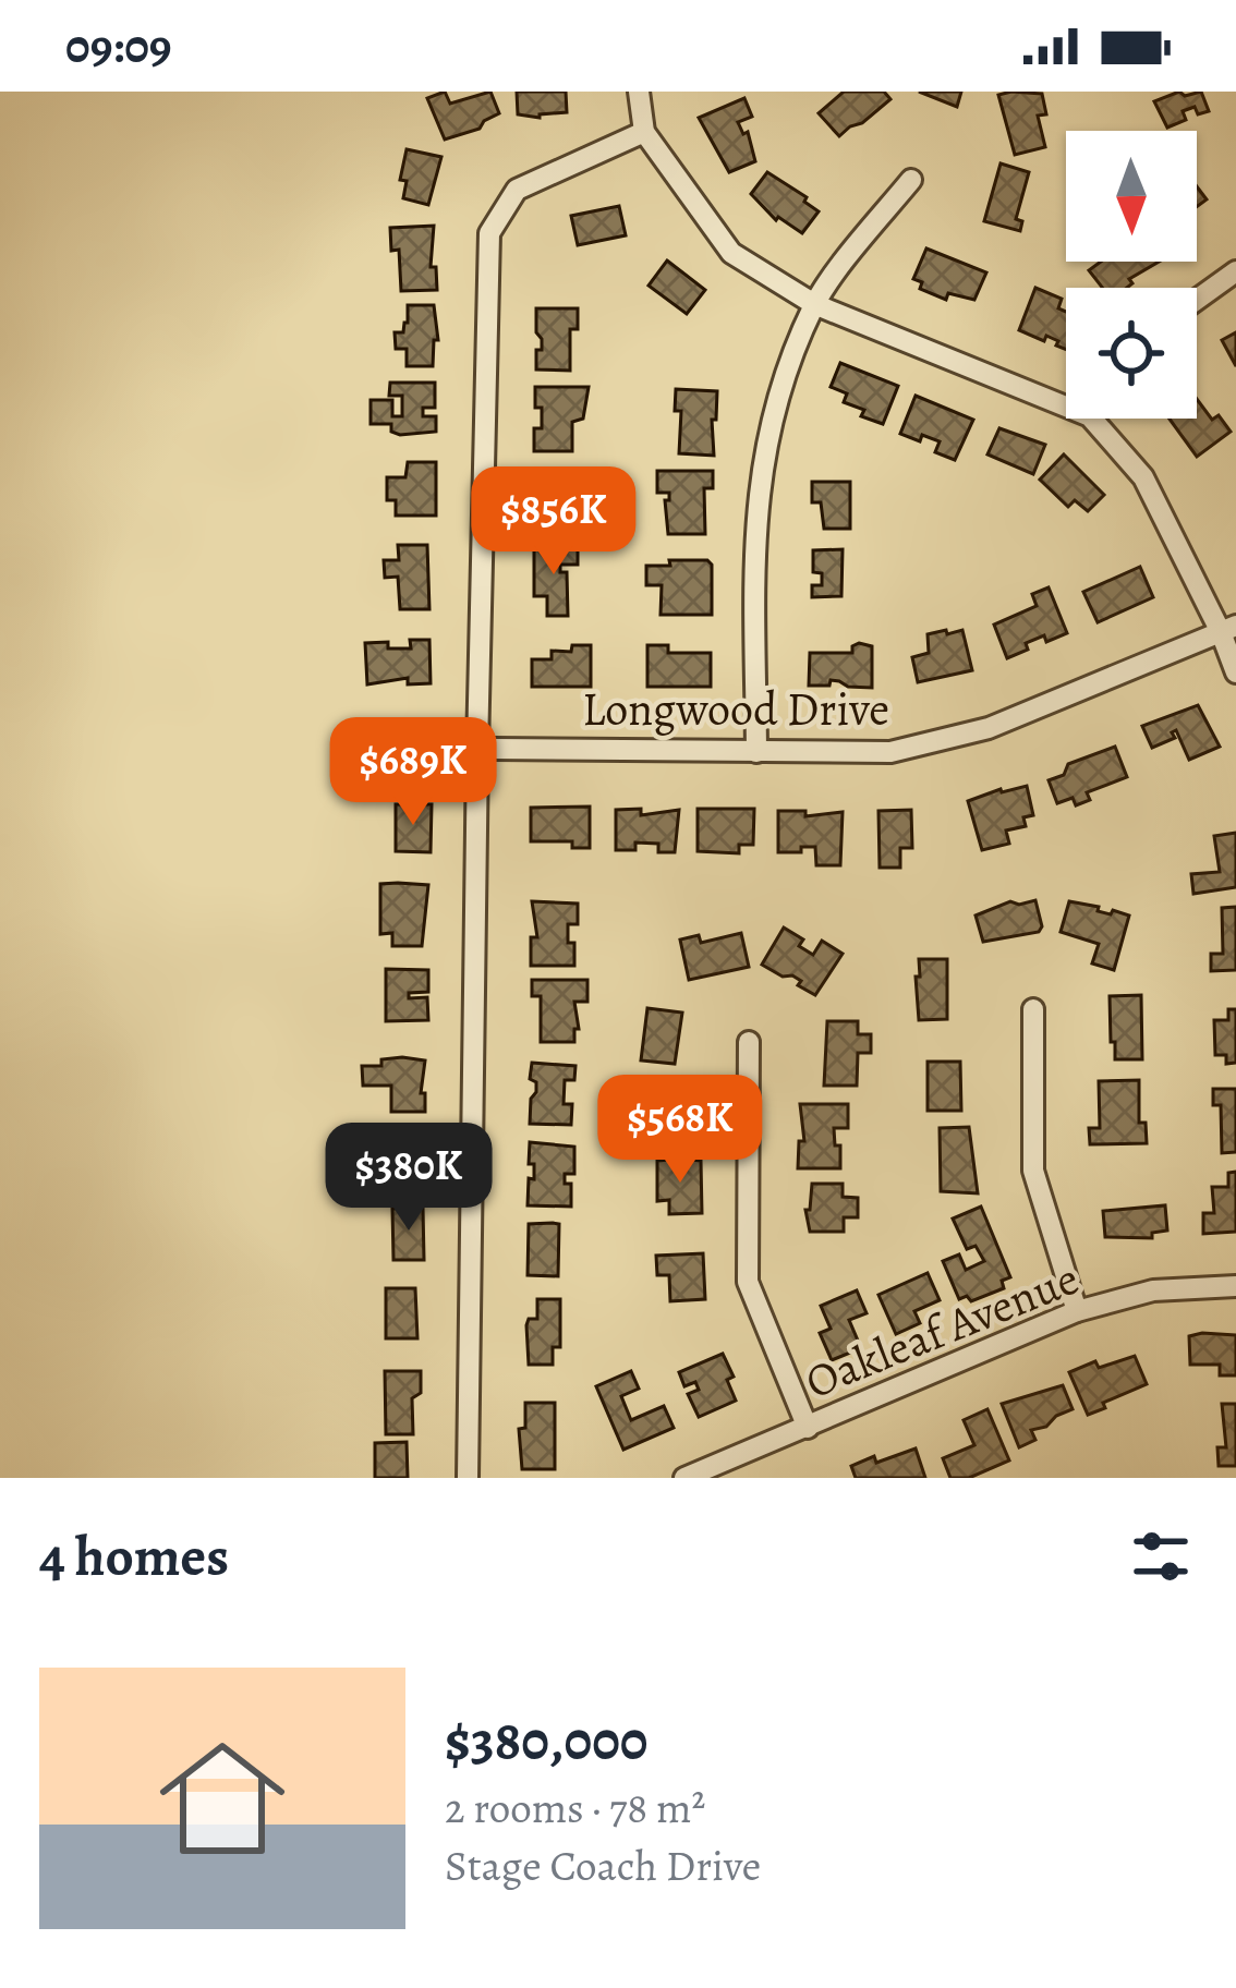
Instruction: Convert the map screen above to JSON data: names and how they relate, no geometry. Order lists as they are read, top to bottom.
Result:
{
  "streets": {
    "street": ["Longwood Drive", "Oakleaf Avenue"]
  },
  "north": "bottom",
  "page": {
    "status": "09:09",
    "price": [
      "$856K",
      "$689K",
      "$568K",
      "$380K"
    ],
    "heading": "4 homes",
    "list": [
      {
        "name": "$380,000",
        "note": "2 rooms · 78 m² · Stage Coach Drive"
      }
    ]
  }
}
